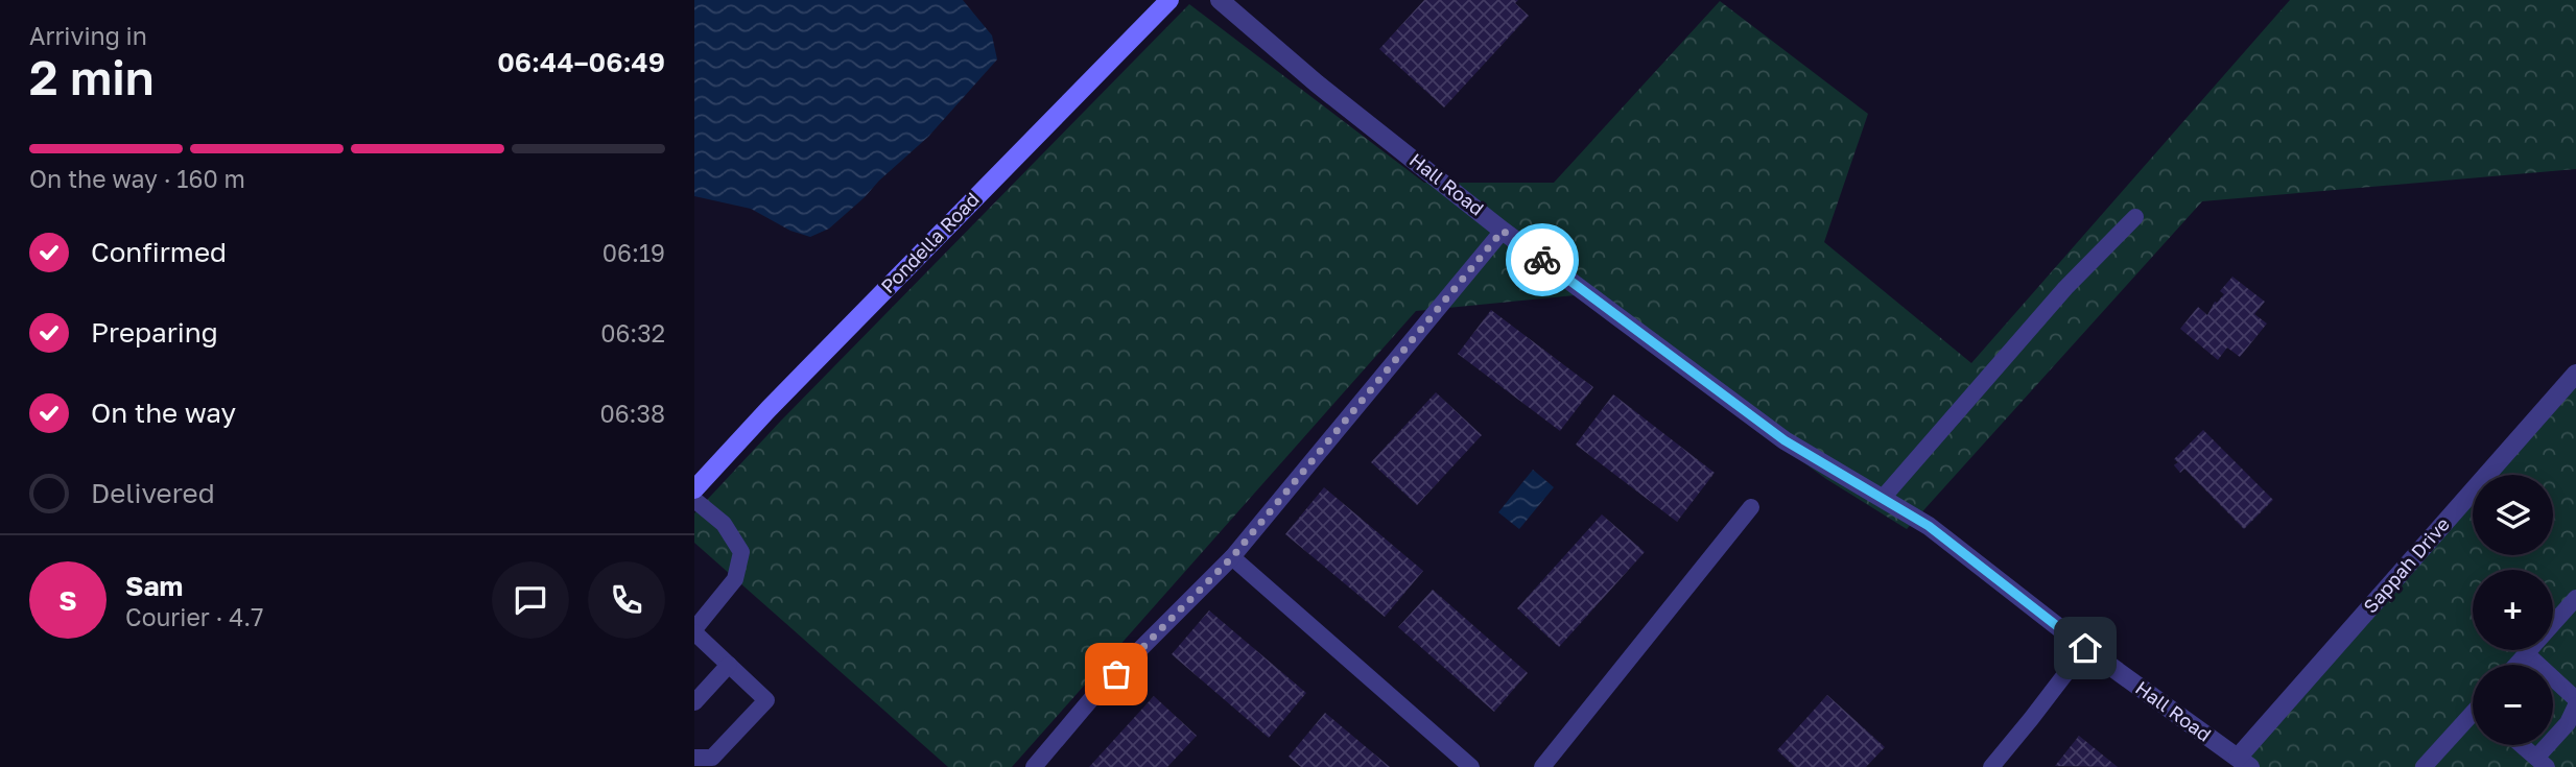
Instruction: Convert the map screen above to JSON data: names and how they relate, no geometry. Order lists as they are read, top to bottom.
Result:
{
  "streets": {
    "main road": ["Pondella Road"],
    "street": ["Hall Road", "Sappah Drive"]
  },
  "crossings": [
    ["Hall Road", "Sappah Drive"]
  ],
  "page": {
    "heading": ["2 min", "Arriving in", "06:44–06:49"],
    "panel": ["Sam", "Courier · 4.7"],
    "bar": "On the way · 160 m",
    "list": [
      ["Confirmed", "06:19"],
      ["Preparing", "06:32"],
      ["On the way", "06:38"],
      "Delivered"
    ],
    "map_buttons": ["+", "−"],
    "round": "S"
  }
}
